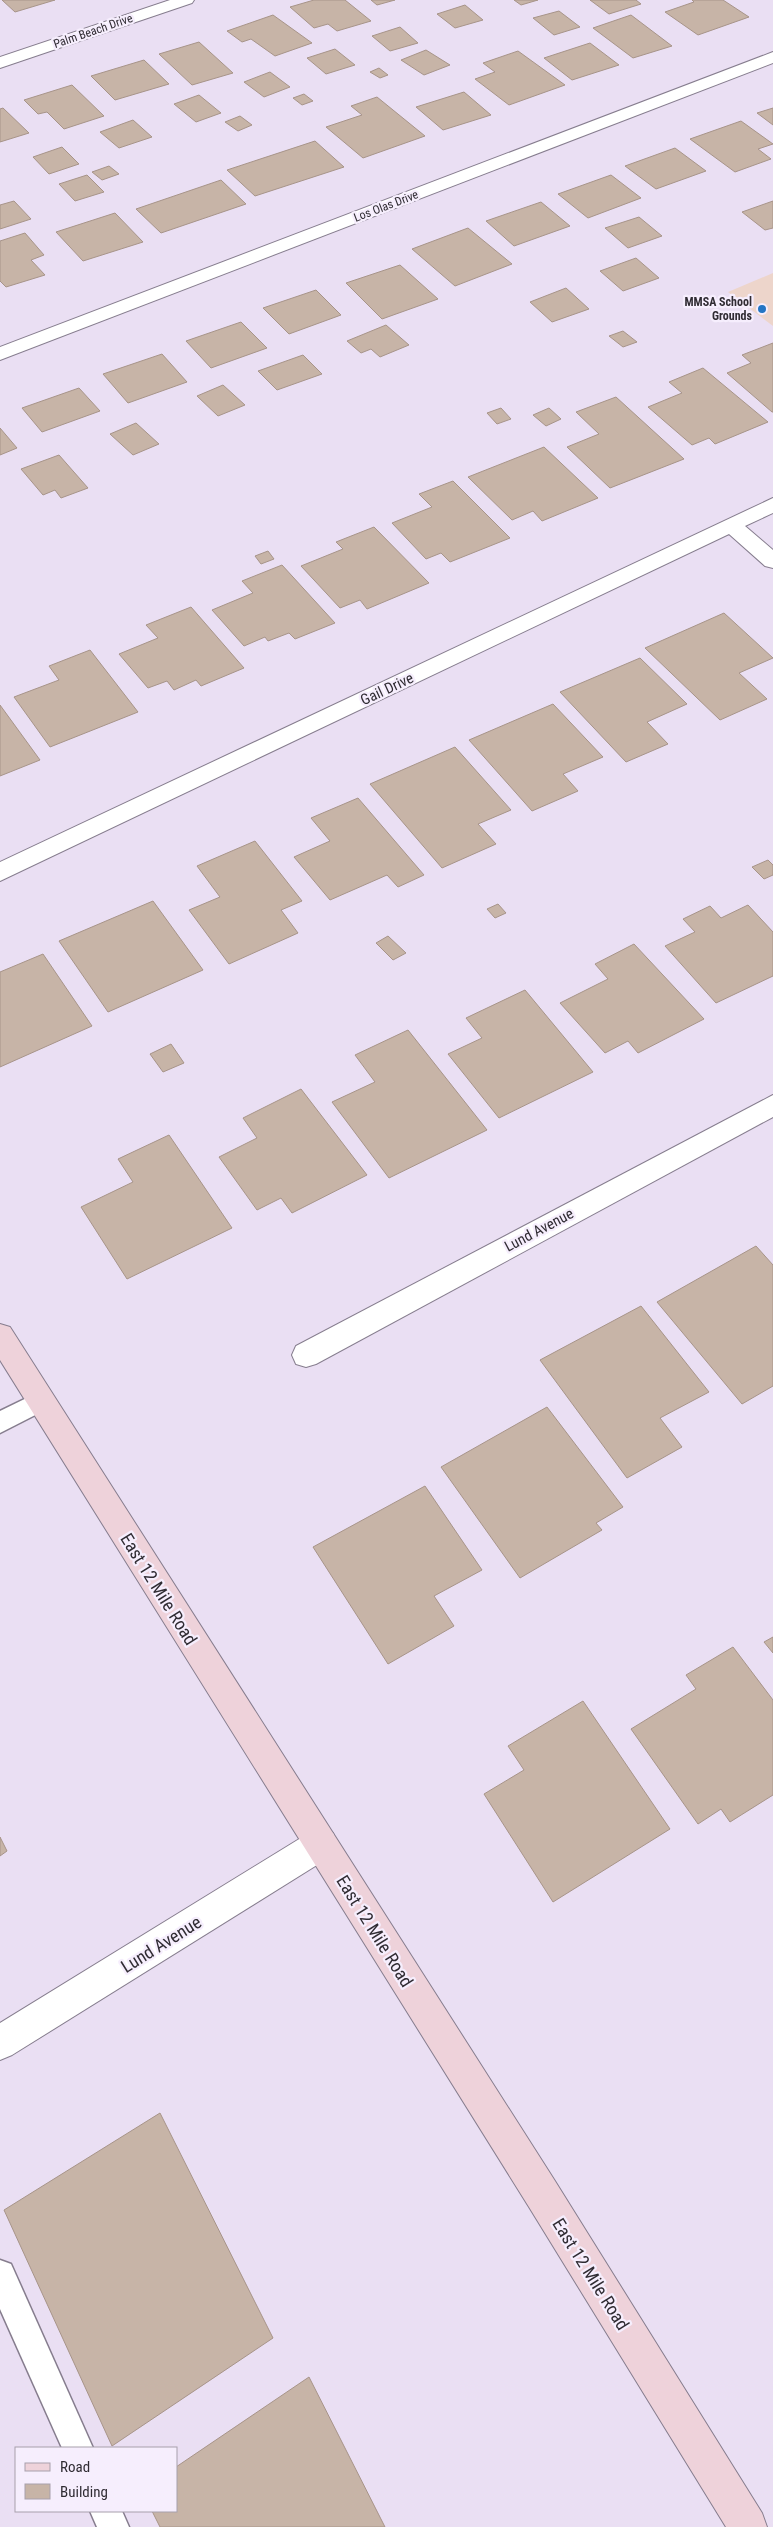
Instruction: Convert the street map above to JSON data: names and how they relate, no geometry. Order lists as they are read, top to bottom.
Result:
{
  "streets": {
    "main road": ["East 12 Mile Road"],
    "street": [
      "Palm Beach Drive",
      "Los Olas Drive",
      "Gail Drive",
      "Lund Avenue"
    ]
  },
  "crossings": [
    ["Lund Avenue", "East 12 Mile Road"]
  ],
  "places": ["MMSA School Grounds"],
  "legend": ["Road", "Building"]
}
